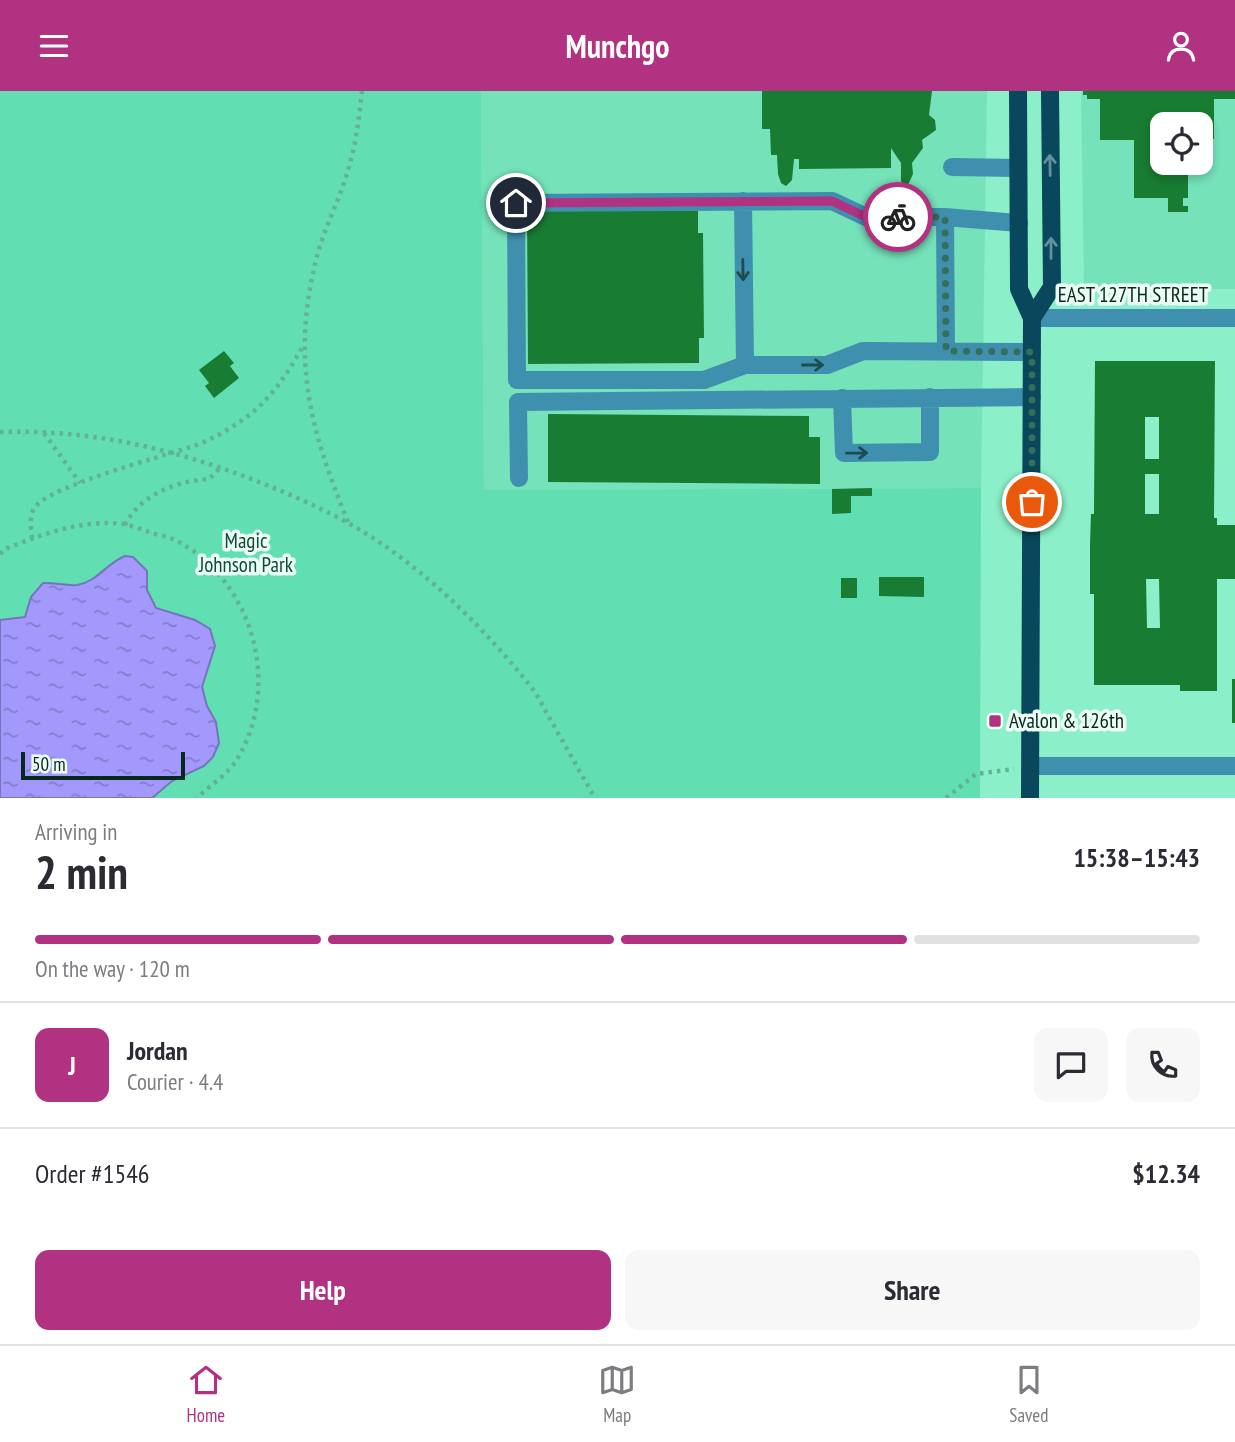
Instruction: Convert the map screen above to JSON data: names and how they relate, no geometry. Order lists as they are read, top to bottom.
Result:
{
  "streets": {
    "street": ["EAST 127TH STREET"]
  },
  "parks": ["Magic Johnson Park"],
  "places": {
    "transit": ["Avalon & 126th"]
  },
  "scale_bar": "50 m",
  "page": {
    "header": "Munchgo",
    "scale": "50 m",
    "heading": ["2 min", "Arriving in", "15:38–15:43"],
    "panel": [
      "Jordan",
      "Courier · 4.4",
      "Order #1546",
      "$12.34"
    ],
    "bar": "On the way · 120 m",
    "round": "J",
    "buttons": ["Help", "Share"],
    "tabs": ["Home", "Map", "Saved"]
  }
}
